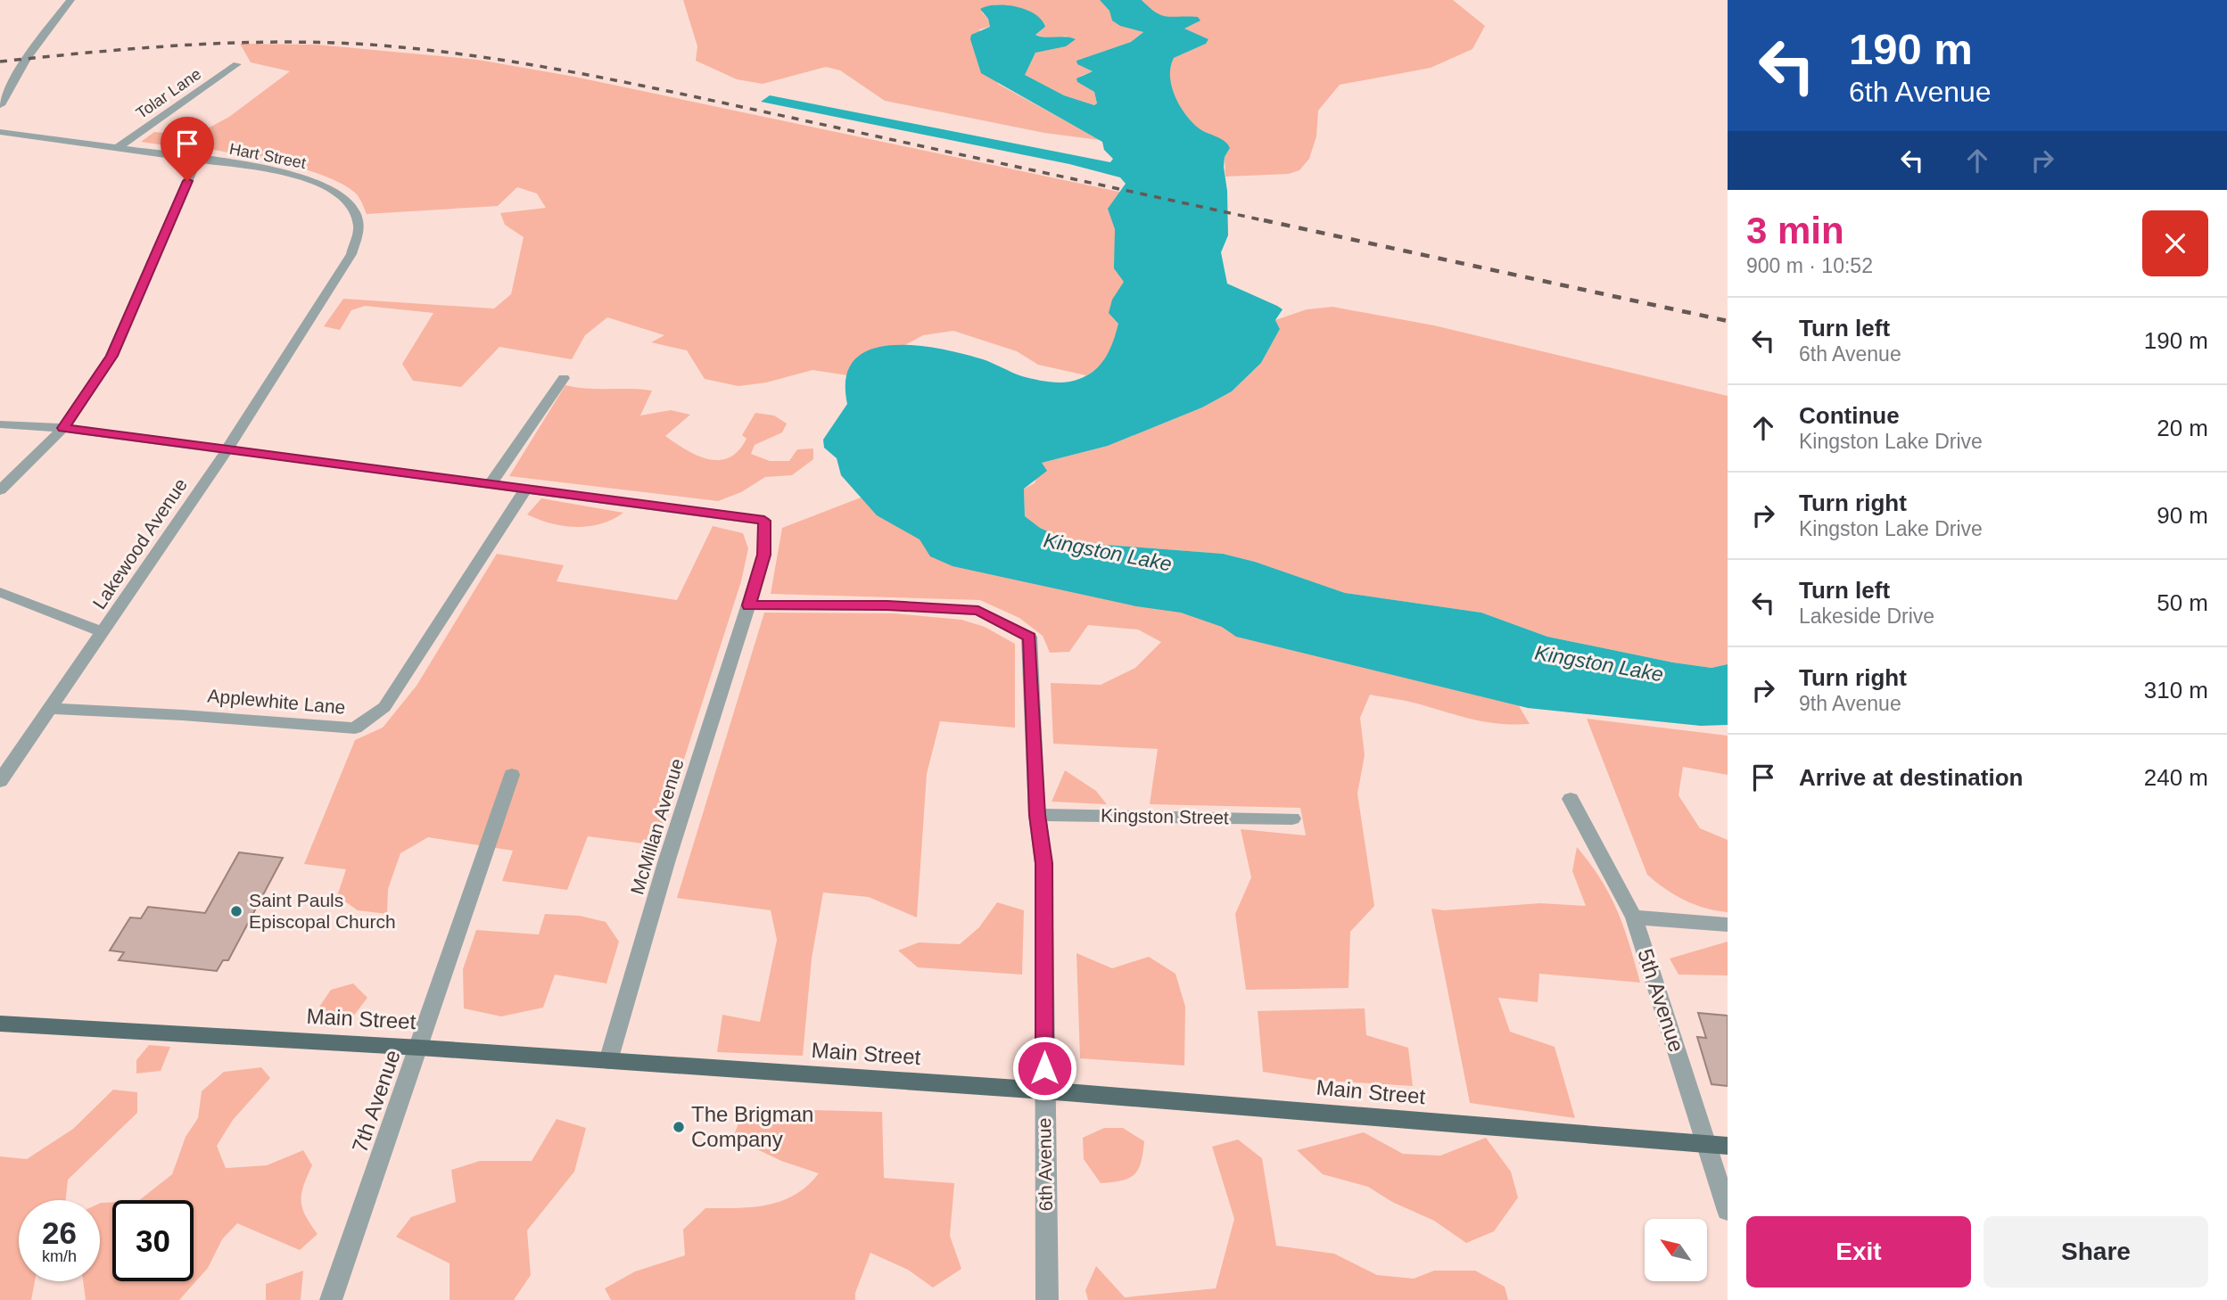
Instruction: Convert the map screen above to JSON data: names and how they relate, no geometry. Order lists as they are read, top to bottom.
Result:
{
  "streets": {
    "main road": ["Main Street"],
    "street": [
      "Tolar Lane",
      "Hart Street",
      "Lakewood Avenue",
      "Applewhite Lane",
      "Kingston Street",
      "McMillan Avenue",
      "5th Avenue",
      "7th Avenue",
      "6th Avenue"
    ]
  },
  "crossings": [
    ["Tolar Lane", "Hart Street"],
    ["Hart Street", "Lakewood Avenue"],
    ["Lakewood Avenue", "Applewhite Lane"],
    ["Applewhite Lane", "McMillan Avenue"],
    ["Kingston Street", "6th Avenue"],
    ["McMillan Avenue", "Main Street"],
    ["McMillan Avenue", "6th Avenue"],
    ["5th Avenue", "Main Street"],
    ["Main Street", "7th Avenue"],
    ["Main Street", "6th Avenue"]
  ],
  "water": ["Kingston Lake"],
  "places": ["Saint Pauls Episcopal Church", "The Brigman Company"],
  "north": "top left",
  "page": {
    "turn": ["190 m", "6th Avenue"],
    "heading": ["3 min", "900 m · 10:52"],
    "list": [
      {
        "name": "Turn left",
        "note": "6th Avenue",
        "value": "190 m"
      },
      {
        "name": "Continue",
        "note": "Kingston Lake Drive",
        "value": "20 m"
      },
      {
        "name": "Turn right",
        "note": "Kingston Lake Drive",
        "value": "90 m"
      },
      {
        "name": "Turn left",
        "note": "Lakeside Drive",
        "value": "50 m"
      },
      {
        "name": "Turn right",
        "note": "9th Avenue",
        "value": "310 m"
      },
      {
        "name": "Arrive at destination",
        "value": "240 m"
      }
    ],
    "speed": "26 km/h",
    "limit": "30",
    "buttons": ["Exit", "Share"]
  }
}
